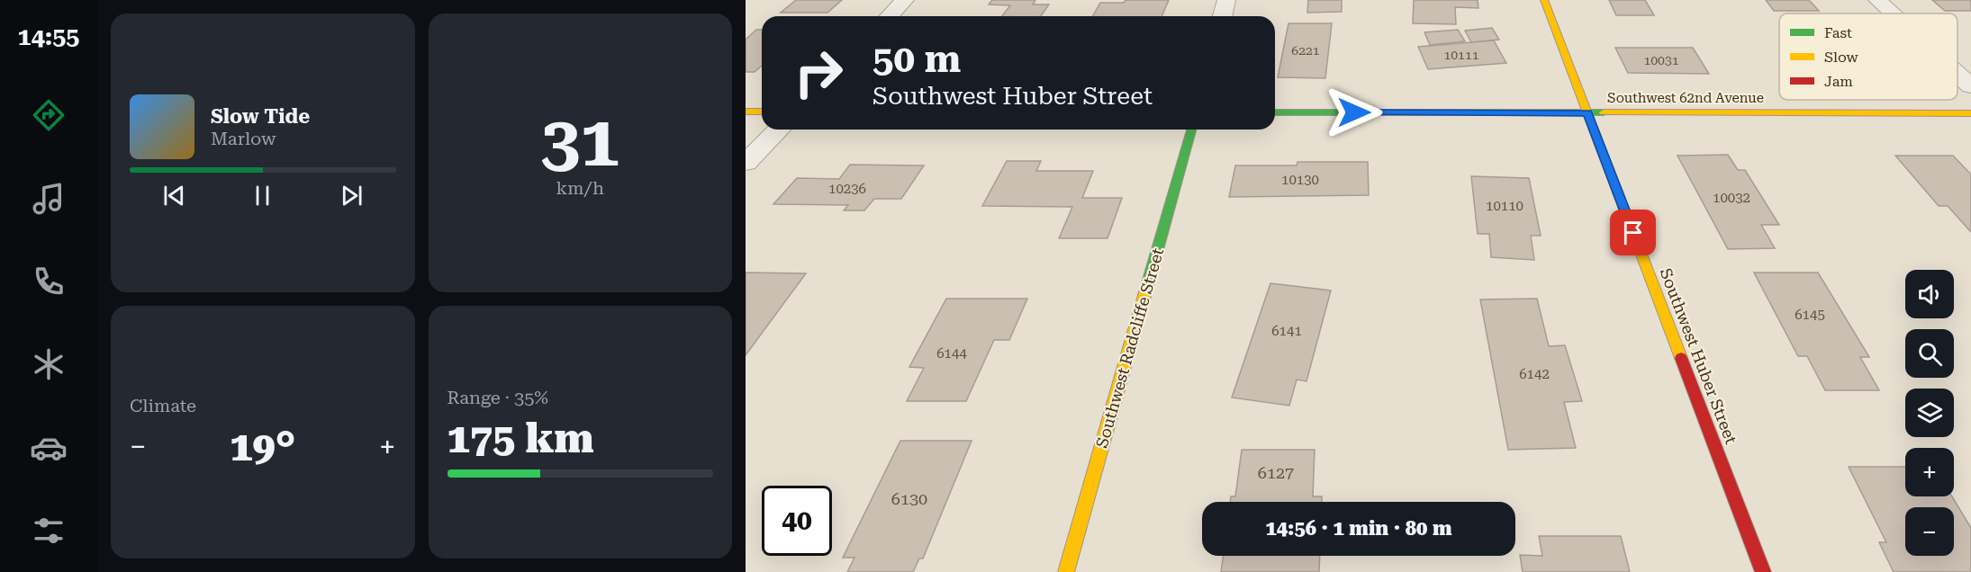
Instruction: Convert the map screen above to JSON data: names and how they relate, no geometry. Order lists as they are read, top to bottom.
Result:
{
  "streets": {
    "street": ["Southwest 62nd Avenue", "Southwest Radcliffe Street", "Southwest Huber Street"]
  },
  "crossings": [
    ["Southwest 62nd Avenue", "Southwest Huber Street"]
  ],
  "house_numbers": [
    "6221",
    "10111",
    "10031",
    "10130",
    "10236",
    "10032",
    "10110",
    "6145",
    "6141",
    "6144",
    "6142",
    "6127",
    "6130"
  ],
  "legend": ["Fast", "Slow", "Jam"],
  "page": {
    "tabs": "14:55",
    "tile": [
      ["31", "km/h"],
      "Climate",
      ["Range · 35%", "175 km"]
    ],
    "turn": ["50 m", "Southwest Huber Street"],
    "song": ["Slow Tide", "Marlow"],
    "map_buttons": ["+", "−"],
    "heat": ["−", "19°", "+"],
    "limit": "40",
    "trip": "14:56 · 1 min · 80 m"
  }
}
